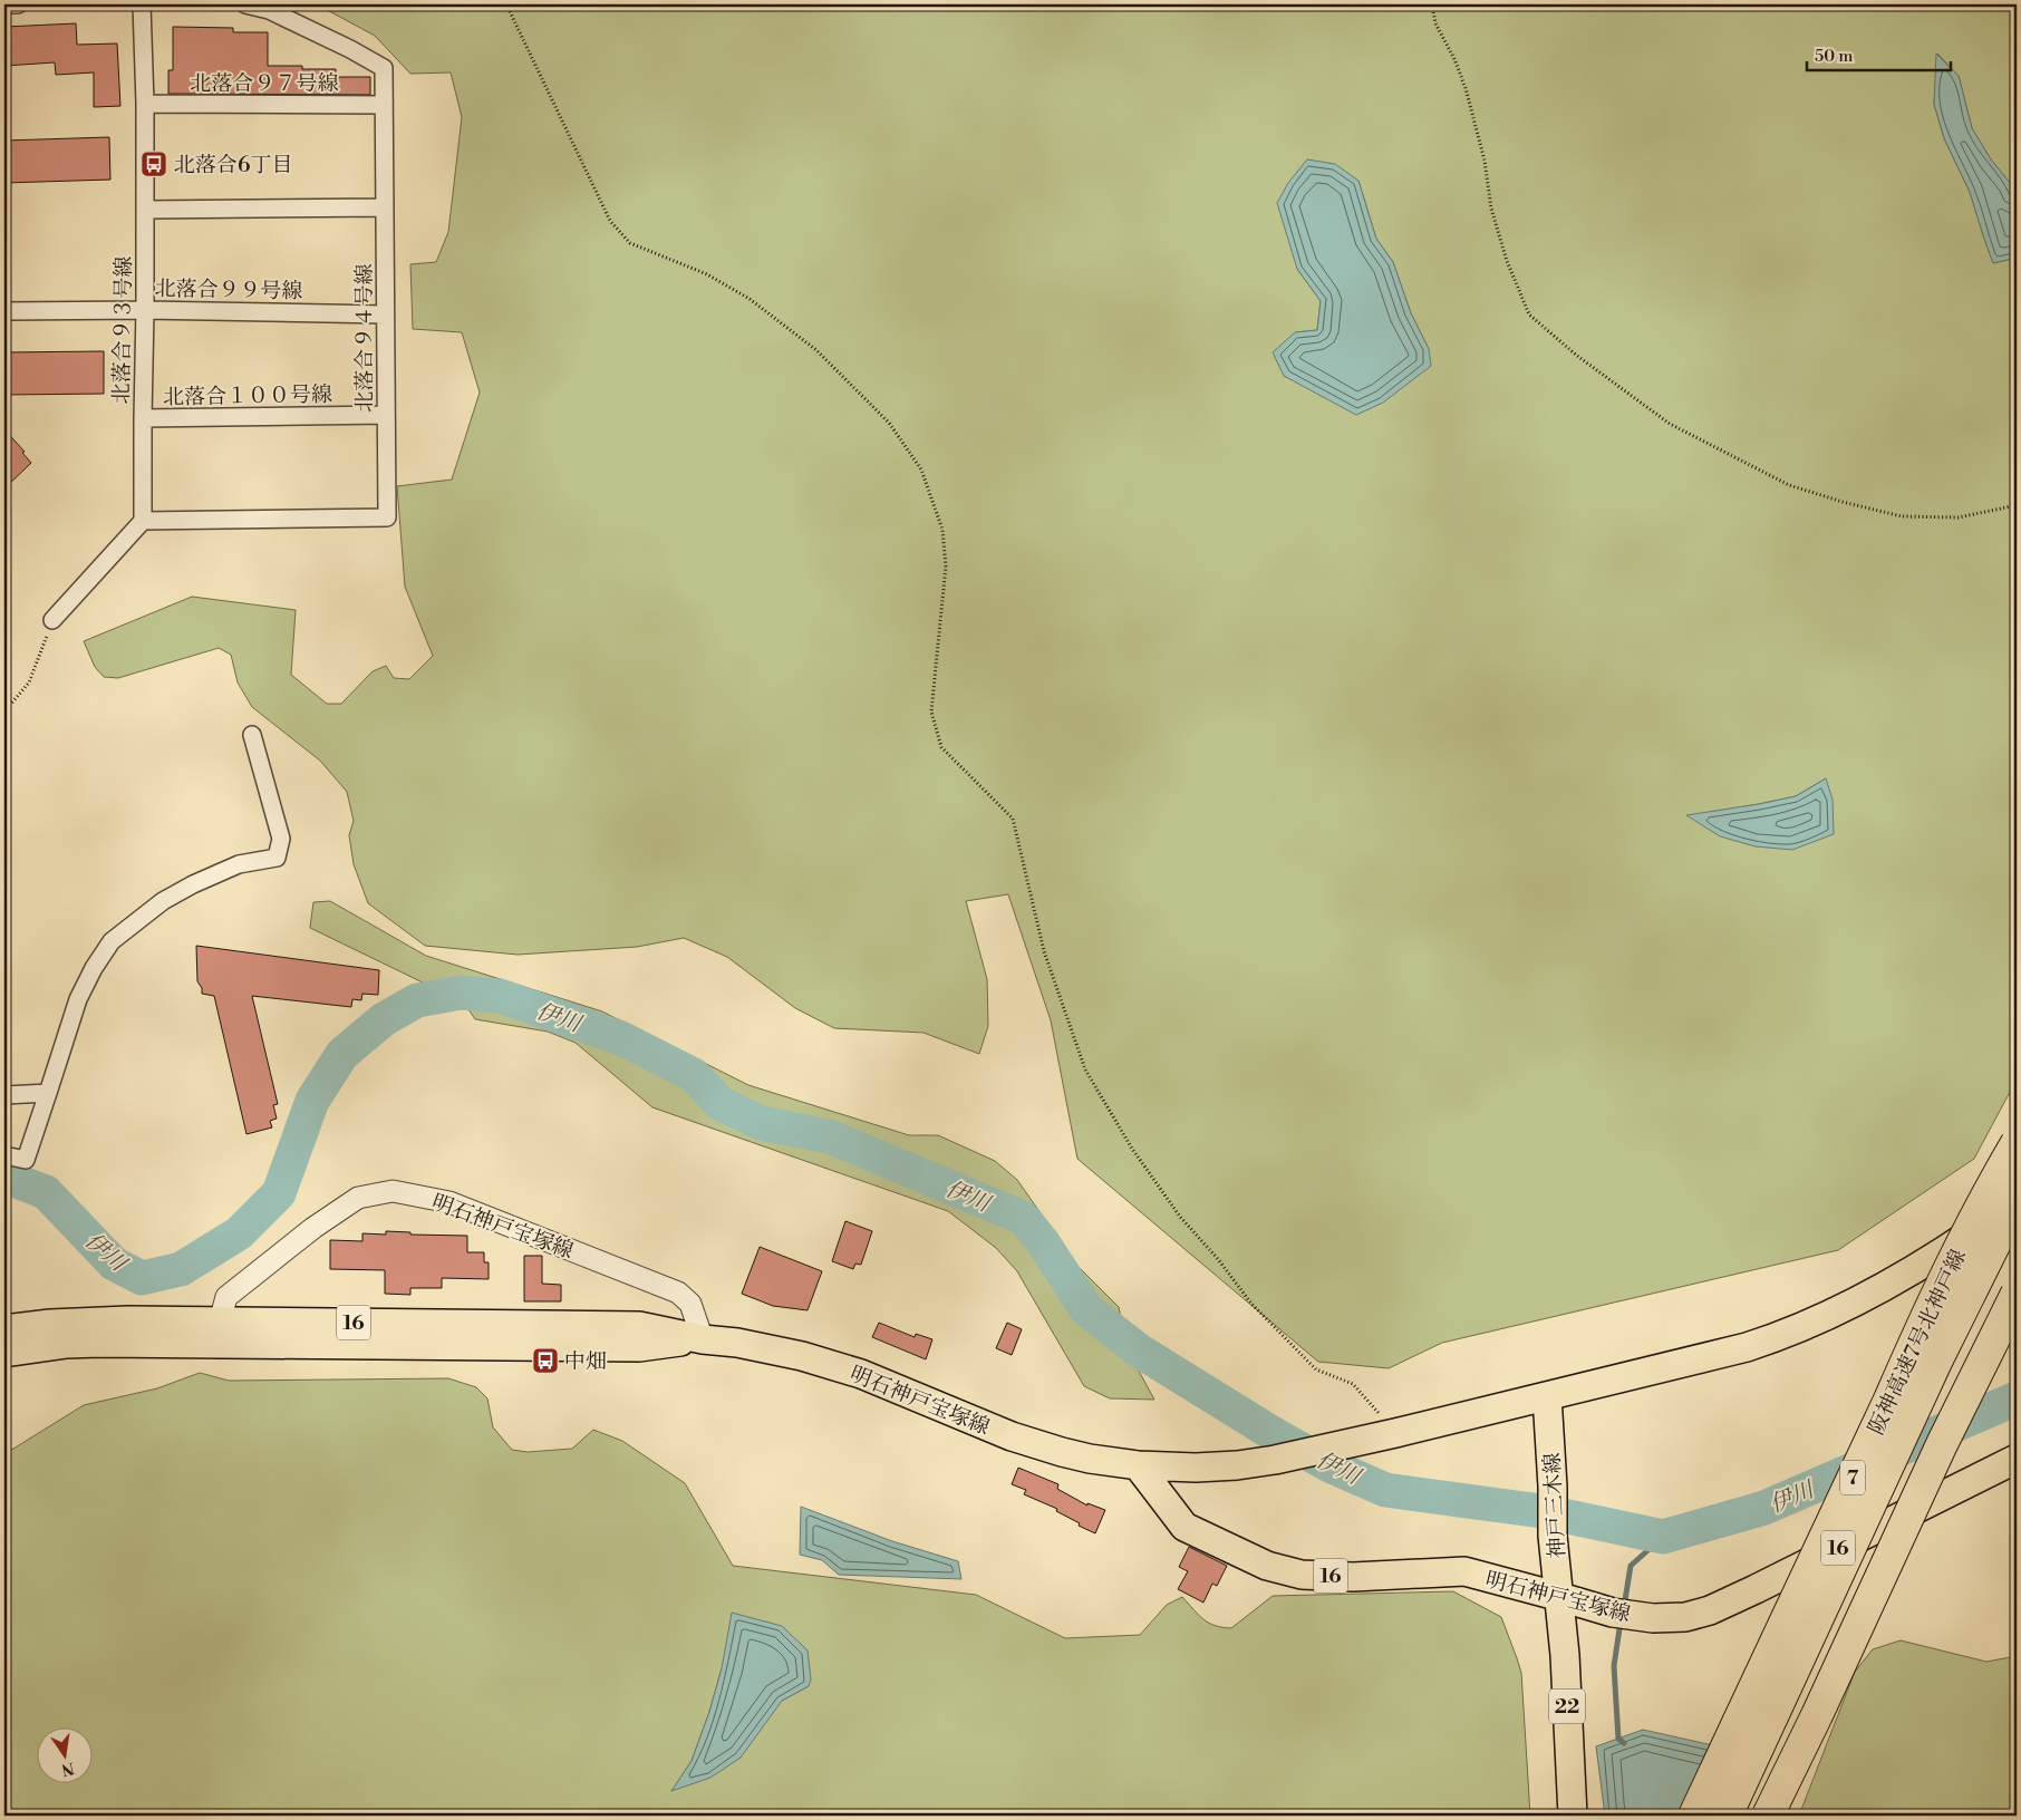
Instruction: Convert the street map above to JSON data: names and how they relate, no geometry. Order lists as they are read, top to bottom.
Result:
{
  "streets": {
    "highway": ["阪神高速7号北神戸線", "7"],
    "main road": [
      "明石神戸宝塚線",
      "16",
      "神戸三木線",
      "22"
    ],
    "street": [
      "北落合９７号線",
      "北落合９９号線",
      "北落合９３号線",
      "北落合９４号線",
      "北落合１００号線"
    ]
  },
  "crossings": [
    ["北落合９７号線", "北落合９３号線"],
    ["北落合９７号線", "北落合９４号線"],
    ["北落合９９号線", "北落合９３号線"],
    ["北落合９９号線", "北落合９４号線"],
    ["北落合９３号線", "北落合９４号線"],
    ["北落合９３号線", "北落合１００号線"],
    ["北落合９４号線", "北落合１００号線"],
    ["明石神戸宝塚線", "神戸三木線"]
  ],
  "water": ["伊川"],
  "places": {
    "bus stop": ["北落合6丁目", "中畑"]
  },
  "scale_bar": "50 m",
  "north": "bottom"
}
